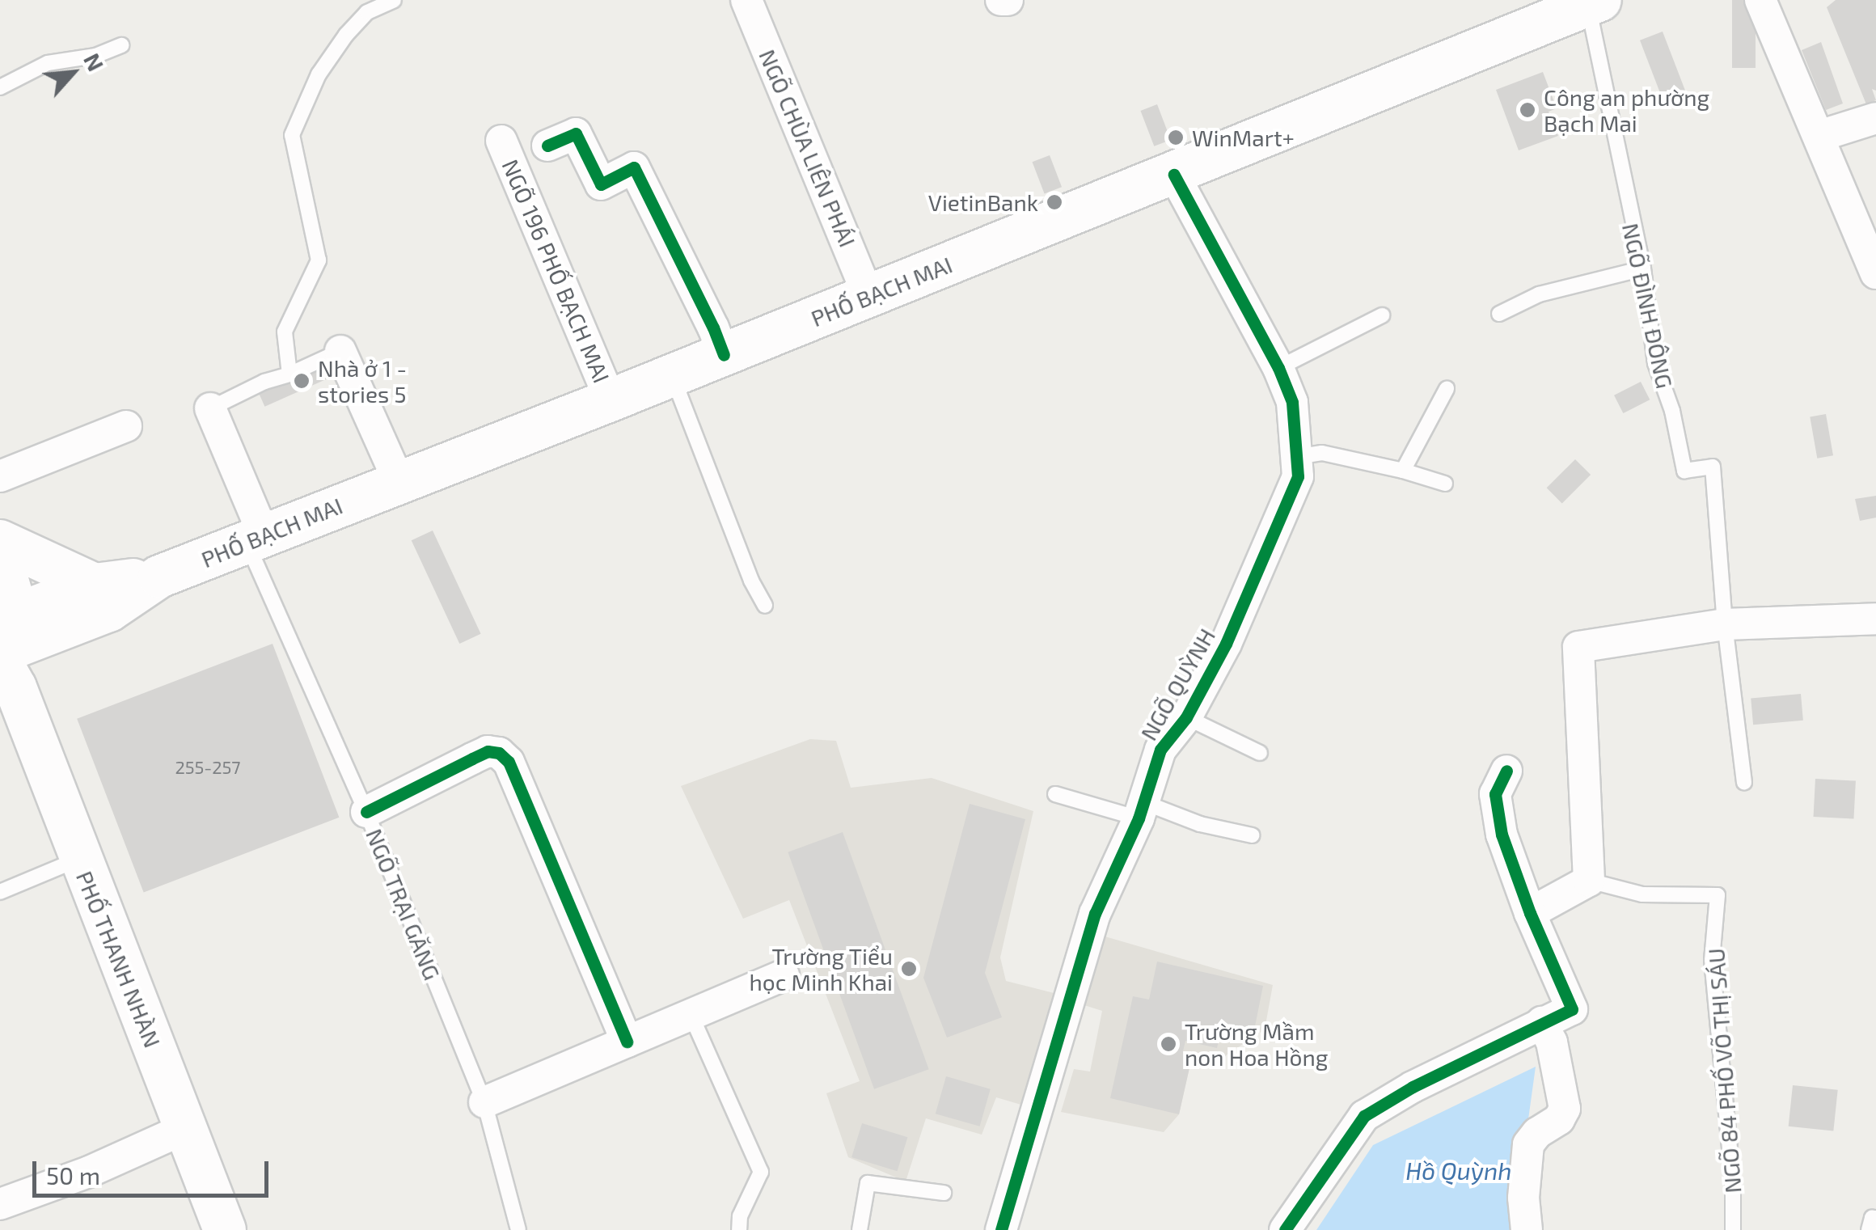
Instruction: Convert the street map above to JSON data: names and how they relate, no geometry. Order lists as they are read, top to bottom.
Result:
{
  "streets": {
    "main road": ["PHỐ BẠCH MAI", "PHỐ THANH NHÀN"],
    "street": ["NGÕ CHÙA LIÊN PHÁI", "NGÕ 196 PHỐ BẠCH MAI", "NGÕ QUỲNH"],
    "lane": ["NGÕ ĐÌNH ĐÔNG", "NGÕ TRẠI GĂNG", "NGÕ 84 PHỐ VÕ THỊ SÁU"]
  },
  "crossings": [
    ["NGÕ CHÙA LIÊN PHÁI", "PHỐ BẠCH MAI"],
    ["NGÕ 196 PHỐ BẠCH MAI", "PHỐ BẠCH MAI"],
    ["PHỐ BẠCH MAI", "NGÕ ĐÌNH ĐÔNG"],
    ["PHỐ BẠCH MAI", "NGÕ QUỲNH"],
    ["PHỐ BẠCH MAI", "NGÕ TRẠI GĂNG"],
    ["PHỐ BẠCH MAI", "PHỐ THANH NHÀN"]
  ],
  "water": ["Hồ Quỳnh"],
  "places": [
    "Công an phường Bạch Mai",
    "WinMart+",
    "VietinBank",
    "Nhà ở 1 - stories 5",
    "Trường Tiểu học Minh Khai",
    "Trường Mầm non Hoa Hồng"
  ],
  "house_numbers": ["255-257"],
  "scale_bar": "50 m",
  "north": "top right"
}
